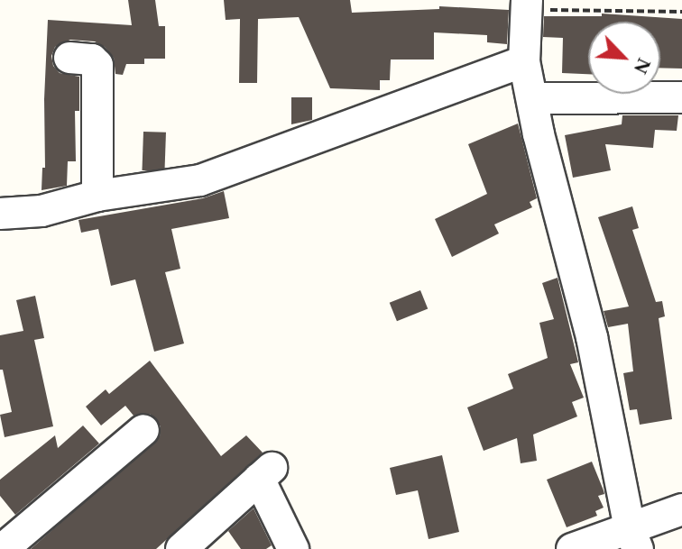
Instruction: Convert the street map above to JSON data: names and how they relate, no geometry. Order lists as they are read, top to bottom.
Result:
{
  "north": "bottom right"
}
